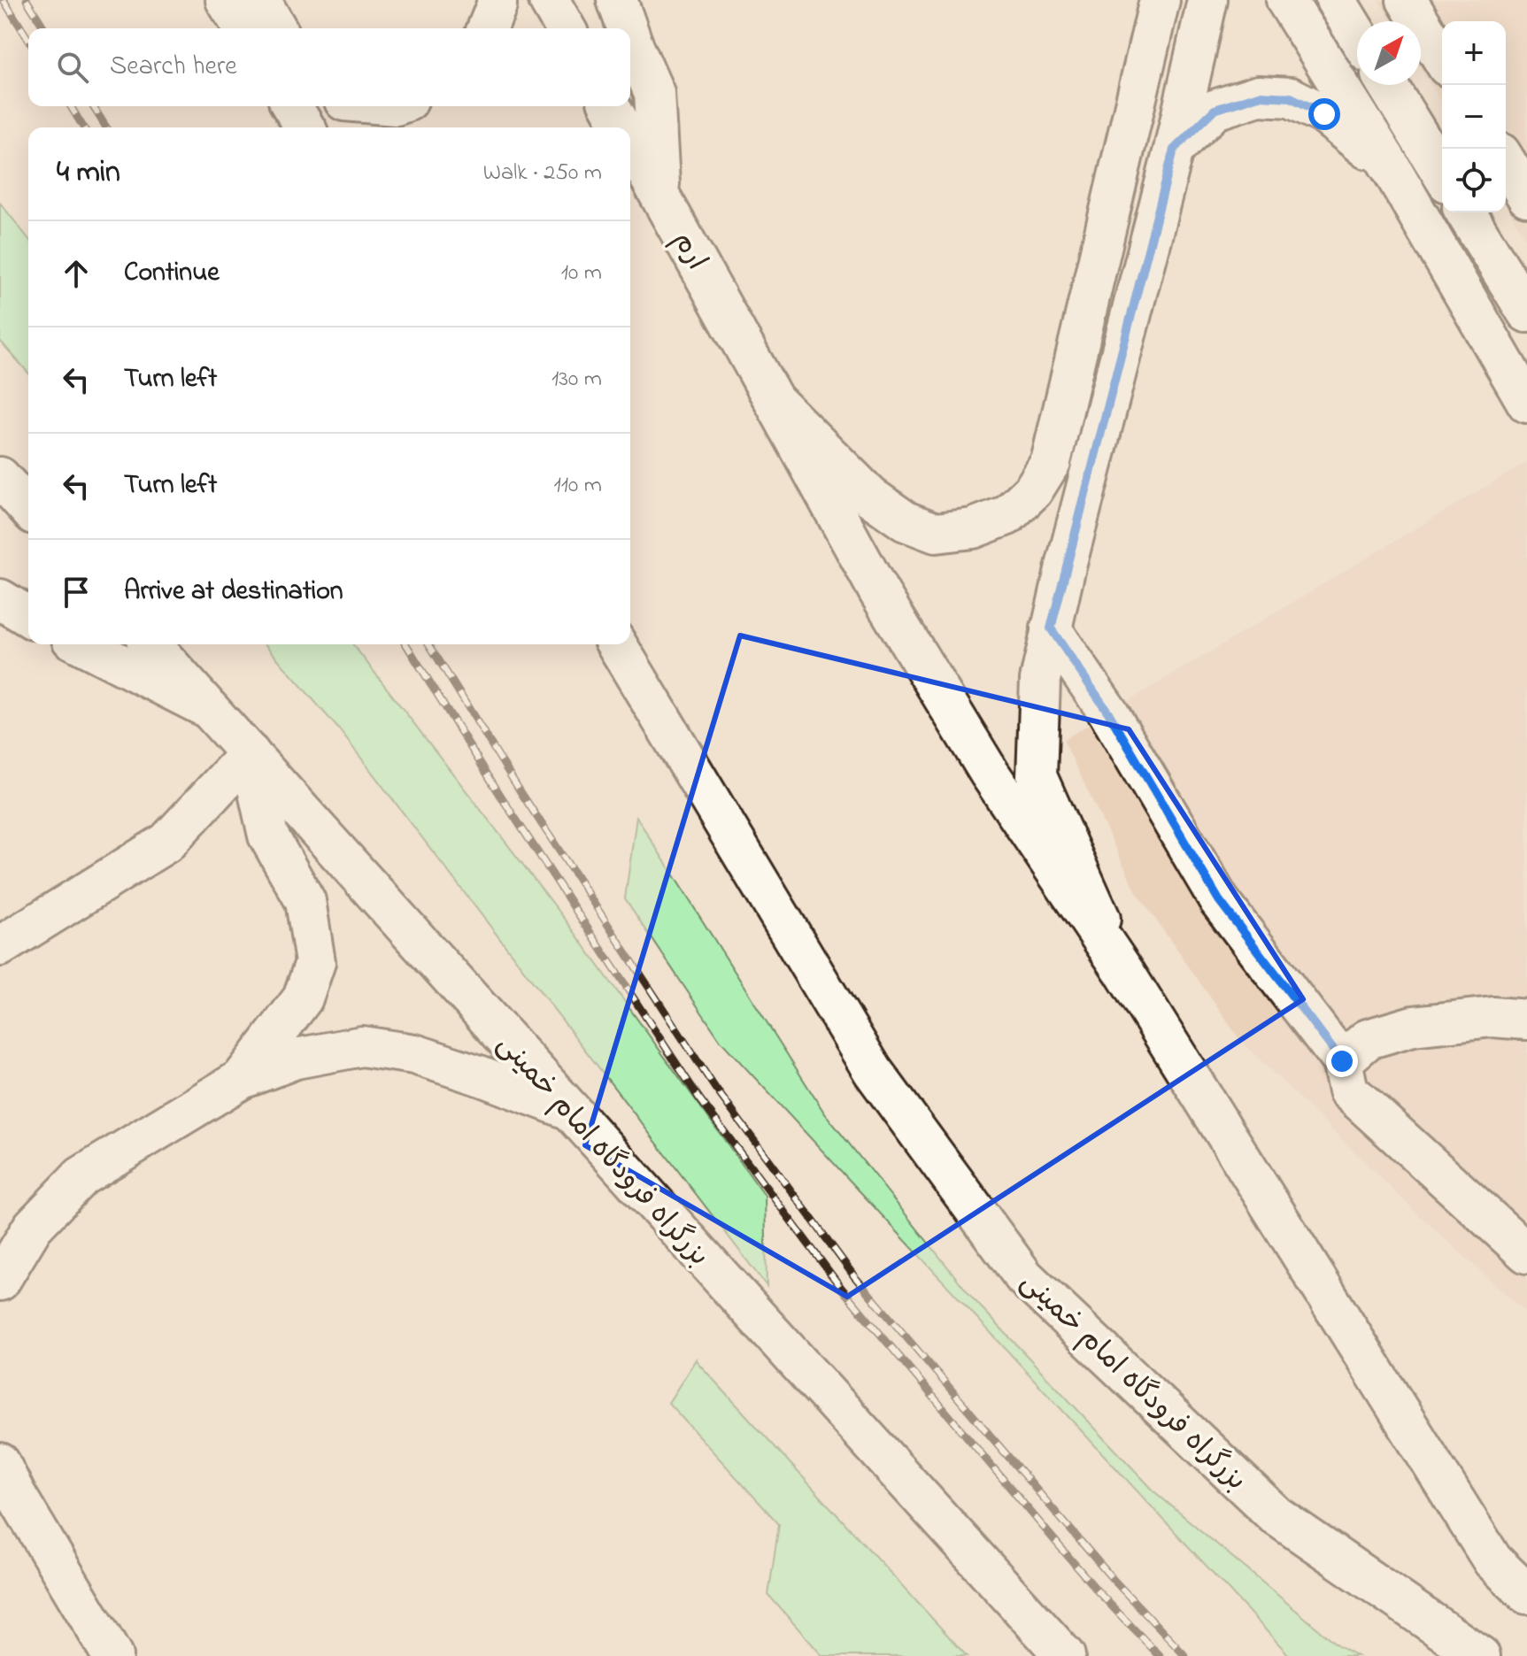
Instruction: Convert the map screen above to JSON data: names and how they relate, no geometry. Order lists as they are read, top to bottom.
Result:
{
  "streets": {
    "main road": ["ارم", "بزرگراه فرودگاه امام خمینی"]
  },
  "north": "top right",
  "page": {
    "map_buttons": ["+", "−"],
    "search": "Search here",
    "heading": ["4 min", "Walk · 250 m"],
    "list": [
      ["Continue", "10 m"],
      ["Turn left", "130 m"],
      ["Turn left", "110 m"],
      "Arrive at destination"
    ]
  }
}
